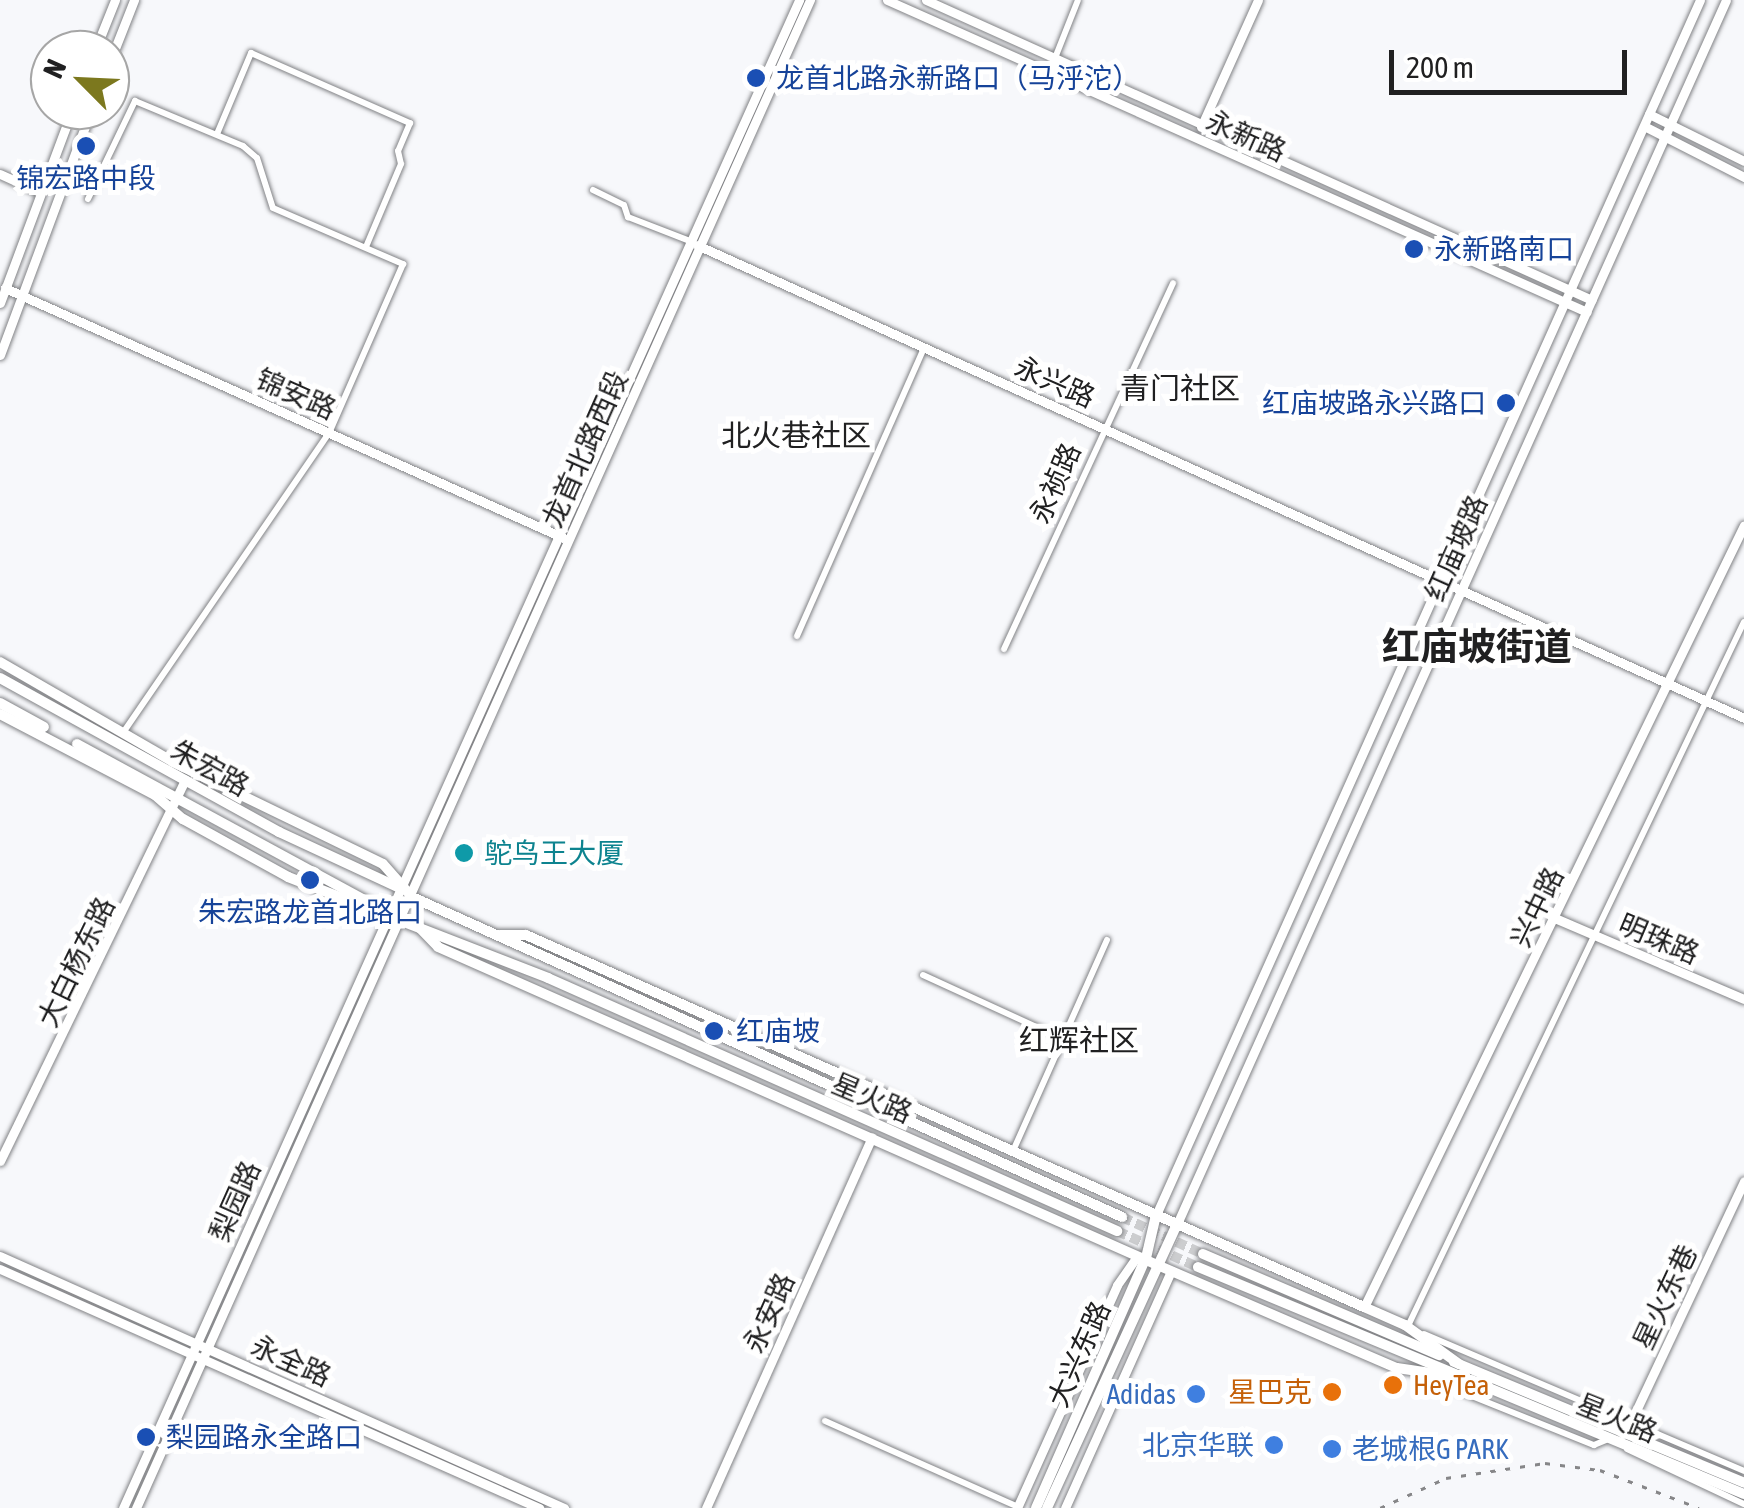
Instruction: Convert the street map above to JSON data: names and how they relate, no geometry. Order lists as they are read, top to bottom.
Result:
{
  "streets": {
    "main road": [
      "永新路",
      "永兴路",
      "锦安路",
      "龙首北路西段",
      "红庙坡路",
      "朱宏路",
      "兴中路",
      "明珠路",
      "大白杨东路",
      "星火路",
      "梨园路",
      "星火东巷",
      "永安路",
      "大兴东路",
      "永全路"
    ],
    "street": ["永祯路"]
  },
  "crossings": [
    ["永新路", "红庙坡路"],
    ["永兴路", "龙首北路西段"],
    ["永兴路", "永祯路"],
    ["永兴路", "红庙坡路"],
    ["永兴路", "兴中路"],
    ["锦安路", "龙首北路西段"],
    ["龙首北路西段", "朱宏路"],
    ["龙首北路西段", "星火路"],
    ["龙首北路西段", "梨园路"],
    ["红庙坡路", "大兴东路"],
    ["朱宏路", "大白杨东路"],
    ["朱宏路", "星火路"],
    ["朱宏路", "梨园路"],
    ["兴中路", "明珠路"],
    ["星火路", "梨园路"],
    ["星火路", "星火东巷"],
    ["梨园路", "永全路"]
  ],
  "districts": [
    "青门社区",
    "北火巷社区",
    "红庙坡街道",
    "红辉社区"
  ],
  "places": [
    "龙首北路永新路口（马泘沱）",
    "锦宏路中段",
    "永新路南口",
    "红庙坡路永兴路口",
    "鸵鸟王大厦",
    "朱宏路龙首北路口",
    "红庙坡",
    "HeyTea",
    "星巴克",
    "Adidas",
    "梨园路永全路口",
    "北京华联",
    "老城根G PARK"
  ],
  "scale_bar": "200 m",
  "north": "top left"
}
